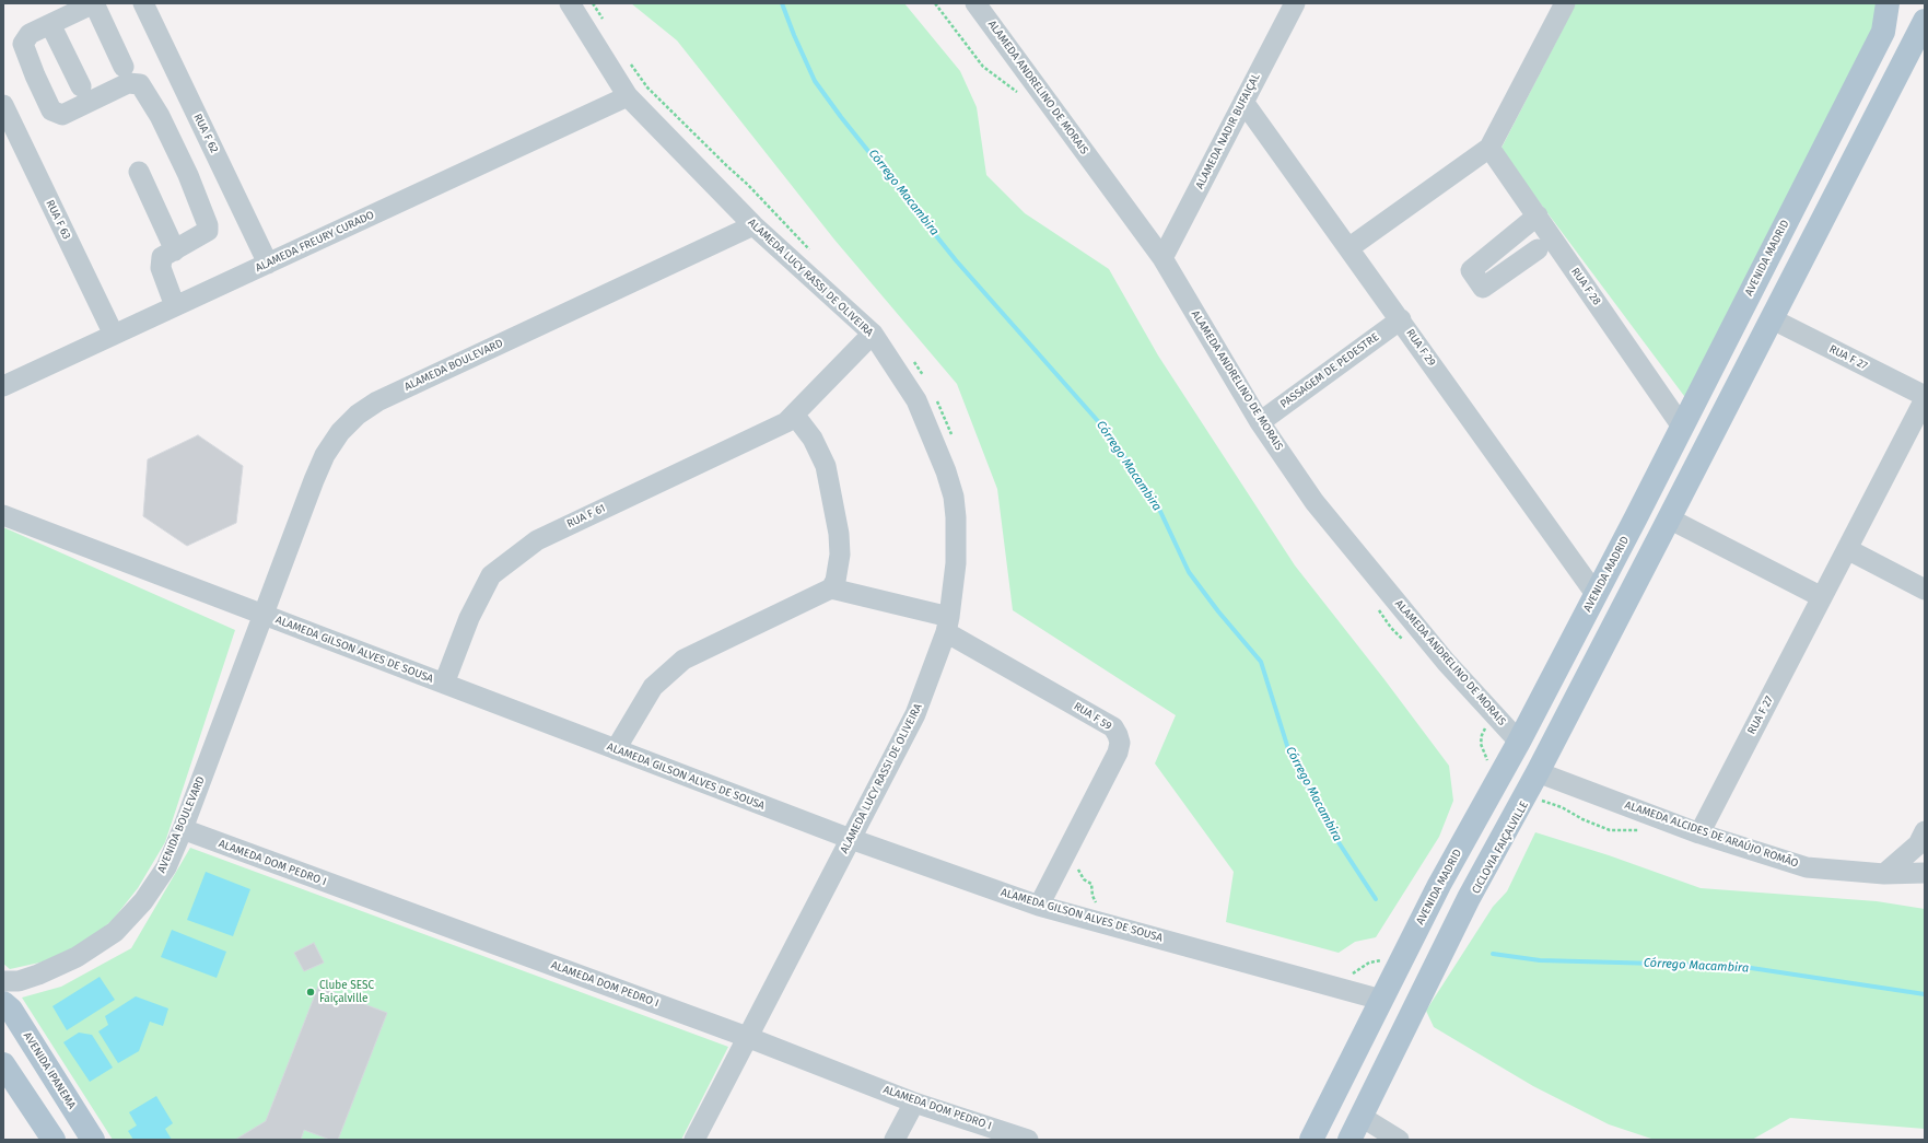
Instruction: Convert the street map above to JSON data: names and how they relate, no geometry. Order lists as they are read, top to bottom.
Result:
{
  "streets": {
    "main road": ["AVENIDA MADRID", "AVENIDA IPANEMA"],
    "street": [
      "ALAMEDA ANDRELINO DE MORAIS",
      "ALAMEDA NADIR BUFAIÇAL",
      "RUA F 62",
      "RUA F 63",
      "ALAMEDA FREURY CURADO",
      "ALAMEDA LUCY RASSI DE OLIVEIRA",
      "RUA F 28",
      "RUA F 29",
      "RUA F 27",
      "ALAMEDA BOULEVARD",
      "PASSAGEM DE PEDESTRE",
      "RUA F 61",
      "ALAMEDA GILSON ALVES DE SOUSA",
      "RUA F 59",
      "AVENIDA BOULEVARD",
      "ALAMEDA ALCIDES DE ARAÚJO ROMÃO",
      "ALAMEDA DOM PEDRO I"
    ],
    "path": ["CICLOVIA FAIÇALVILLE"]
  },
  "crossings": [
    ["ALAMEDA ANDRELINO DE MORAIS", "ALAMEDA NADIR BUFAIÇAL"],
    ["ALAMEDA ANDRELINO DE MORAIS", "AVENIDA MADRID"],
    ["ALAMEDA ANDRELINO DE MORAIS", "PASSAGEM DE PEDESTRE"],
    ["ALAMEDA NADIR BUFAIÇAL", "RUA F 29"],
    ["RUA F 62", "ALAMEDA FREURY CURADO"],
    ["RUA F 63", "ALAMEDA FREURY CURADO"],
    ["ALAMEDA FREURY CURADO", "ALAMEDA LUCY RASSI DE OLIVEIRA"],
    ["AVENIDA MADRID", "RUA F 28"],
    ["AVENIDA MADRID", "RUA F 29"],
    ["AVENIDA MADRID", "ALAMEDA GILSON ALVES DE SOUSA"],
    ["ALAMEDA LUCY RASSI DE OLIVEIRA", "ALAMEDA BOULEVARD"],
    ["ALAMEDA LUCY RASSI DE OLIVEIRA", "RUA F 61"],
    ["ALAMEDA LUCY RASSI DE OLIVEIRA", "ALAMEDA GILSON ALVES DE SOUSA"],
    ["ALAMEDA LUCY RASSI DE OLIVEIRA", "RUA F 59"],
    ["ALAMEDA LUCY RASSI DE OLIVEIRA", "ALAMEDA DOM PEDRO I"],
    ["RUA F 29", "PASSAGEM DE PEDESTRE"],
    ["RUA F 27", "ALAMEDA ALCIDES DE ARAÚJO ROMÃO"],
    ["ALAMEDA BOULEVARD", "ALAMEDA GILSON ALVES DE SOUSA"],
    ["ALAMEDA BOULEVARD", "AVENIDA BOULEVARD"],
    ["RUA F 61", "ALAMEDA GILSON ALVES DE SOUSA"],
    ["ALAMEDA GILSON ALVES DE SOUSA", "RUA F 59"],
    ["ALAMEDA GILSON ALVES DE SOUSA", "AVENIDA BOULEVARD"],
    ["AVENIDA BOULEVARD", "ALAMEDA DOM PEDRO I"]
  ],
  "water": ["Córrego Macambira"],
  "places": ["Clube SESC Faiçalville"]
}
